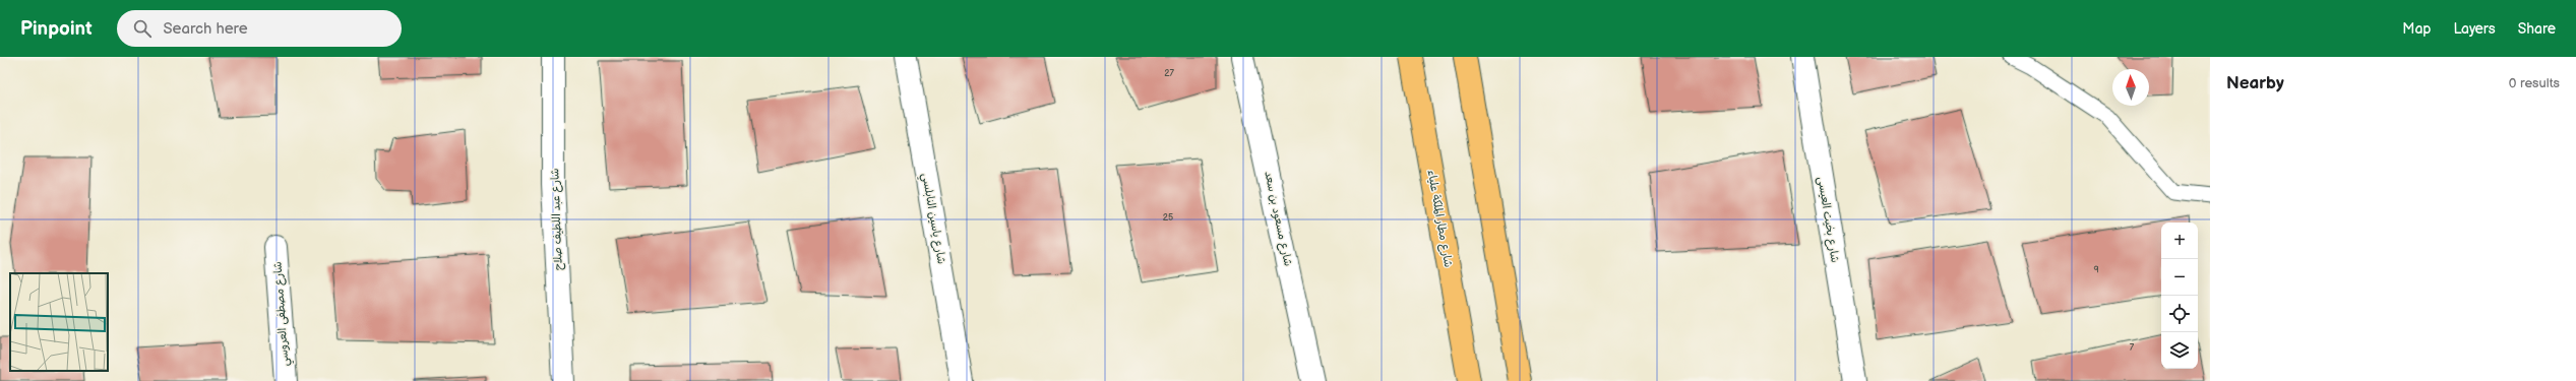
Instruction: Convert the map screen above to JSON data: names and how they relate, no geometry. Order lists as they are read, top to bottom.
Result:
{
  "streets": {
    "highway": ["شارع مطار الملكة علياء"],
    "street": [
      "شارع ياسين النابلسي",
      "شارع مسعود بن سعد",
      "شارع عبد اللطيف صلاح",
      "شارع بخيت العيسى",
      "شارع مصطفى العروسي"
    ]
  },
  "house_numbers": [
    "27",
    "25",
    "9",
    "7"
  ],
  "north": "top",
  "page": {
    "header": "Pinpoint",
    "search": "Search here",
    "nav": ["Map", "Layers", "Share"],
    "heading": ["Nearby", "0 results"],
    "map_buttons": ["+", "−"]
  }
}
